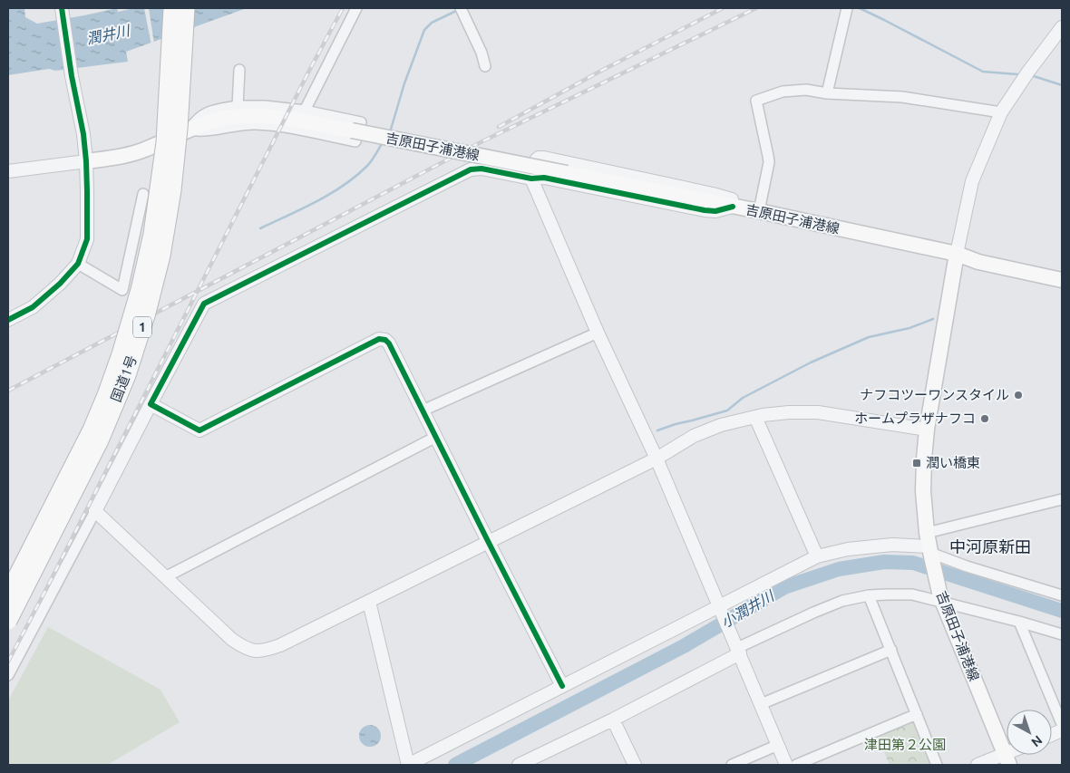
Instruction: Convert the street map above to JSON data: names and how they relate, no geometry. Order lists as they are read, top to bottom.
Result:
{
  "streets": {
    "highway": ["1", "国道1号"],
    "main road": ["吉原田子浦港線"]
  },
  "districts": ["中河原新田"],
  "water": ["潤井川", "小潤井川"],
  "parks": ["津田第２公園"],
  "places": {
    "other": ["ナフコツーワンスタイル", "ホームプラザナフコ"],
    "transit": ["潤い橋東"]
  },
  "north": "bottom right"
}
